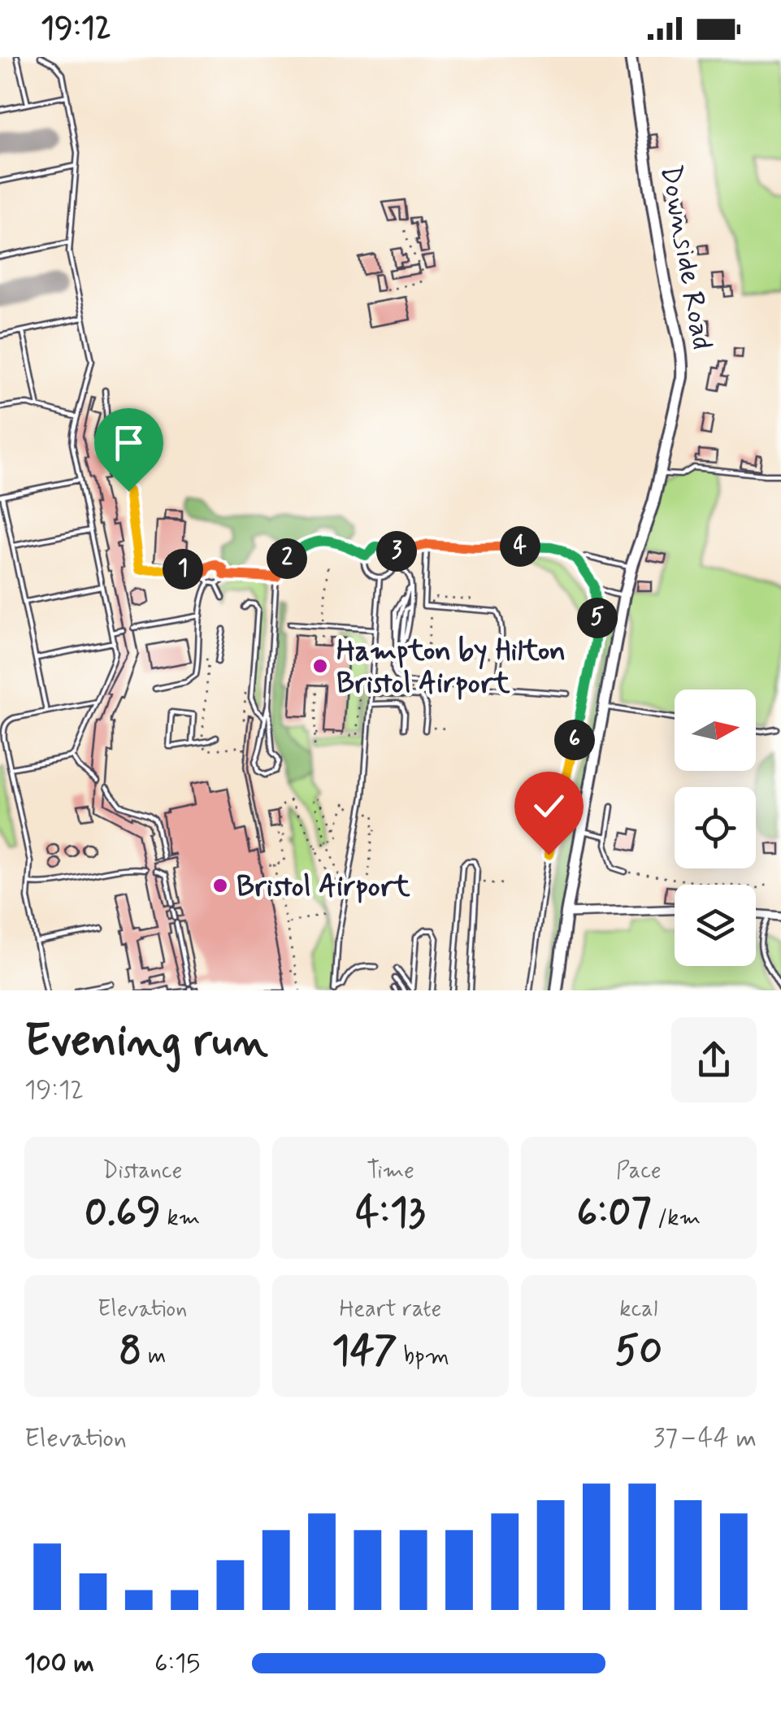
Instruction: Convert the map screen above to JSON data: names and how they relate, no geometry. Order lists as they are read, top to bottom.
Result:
{
  "streets": {
    "street": ["Downside Road"]
  },
  "places": ["Hampton by Hilton Bristol Airport", "Bristol Airport"],
  "north": "right",
  "page": {
    "status": "19:12",
    "pins": [
      "4",
      "3",
      "2",
      "1",
      "5",
      "6"
    ],
    "heading": ["Evening run", "19:12"],
    "stats": [
      ["Distance", "0.69 km"],
      ["Time", "4:13"],
      ["Pace", "6:07 /km"],
      ["Elevation", "8 m"],
      ["Heart rate", "147 bpm"],
      ["kcal", "50"]
    ],
    "chart": ["Elevation", "37–44 m"],
    "list": [
      {
        "name": "100 m",
        "note": "6:15"
      }
    ]
  }
}
